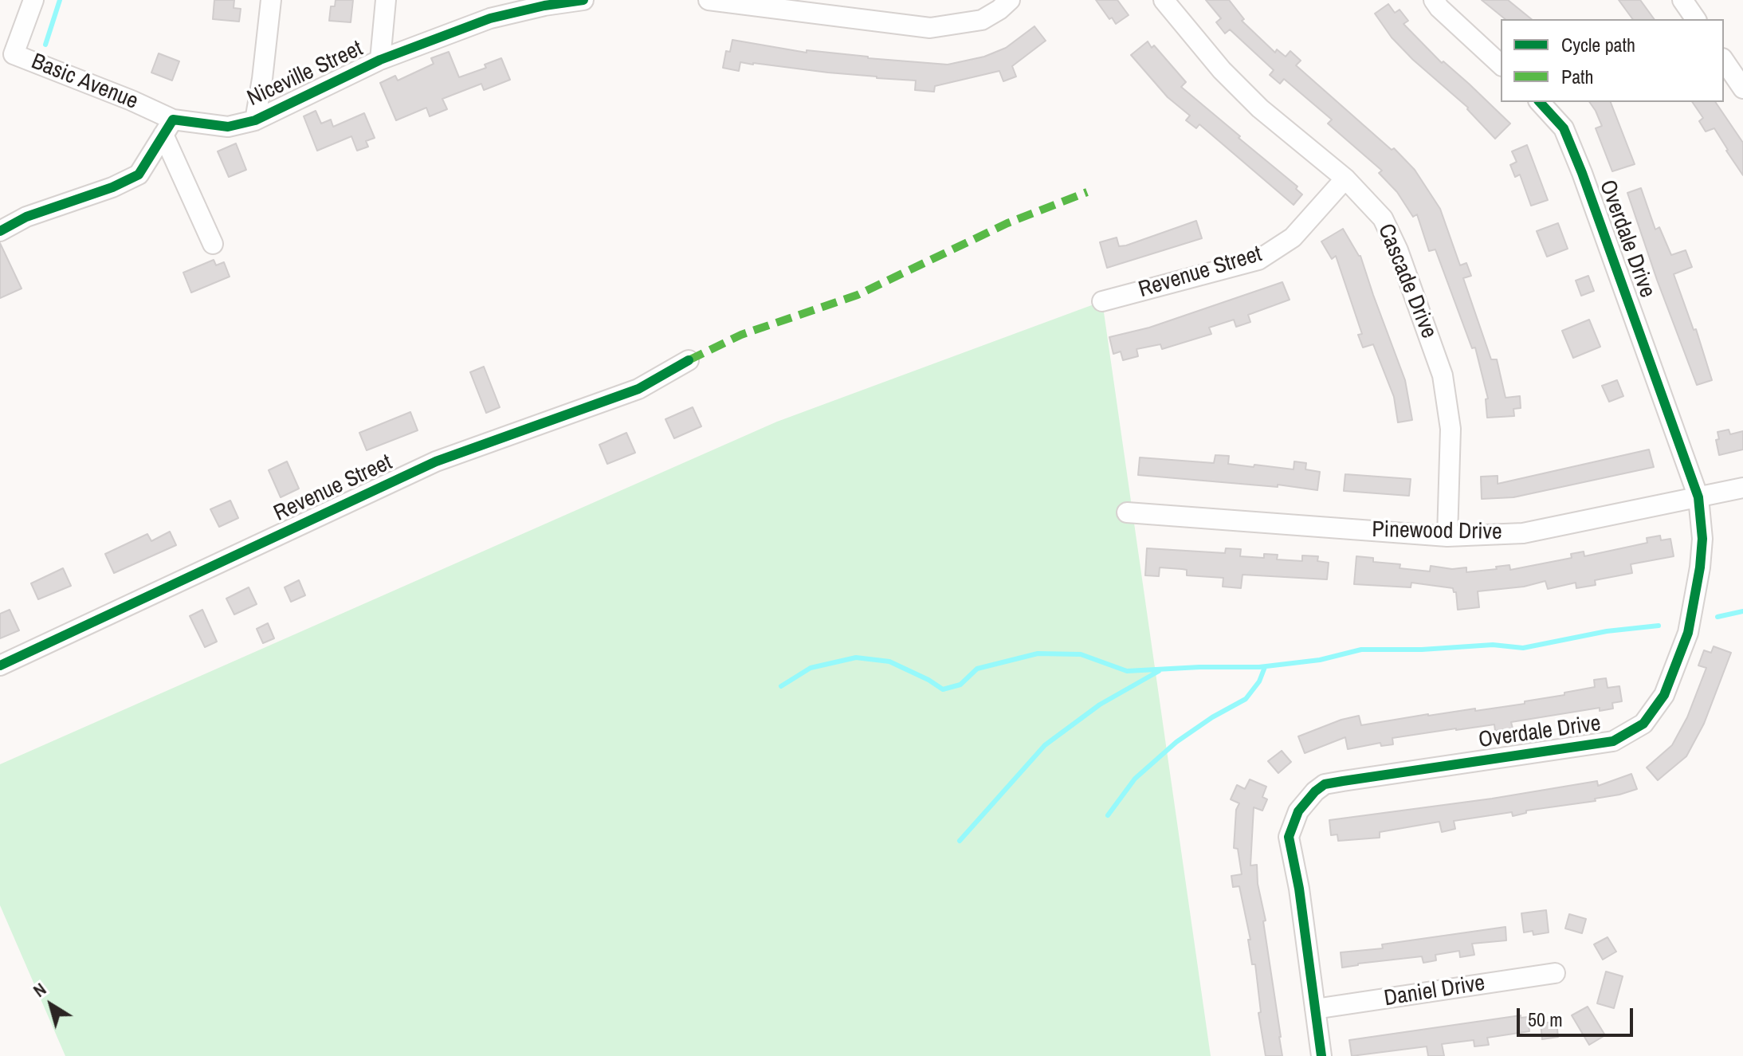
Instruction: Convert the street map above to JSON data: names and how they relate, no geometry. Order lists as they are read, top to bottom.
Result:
{
  "streets": {
    "street": [
      "Niceville Street",
      "Basic Avenue",
      "Overdale Drive",
      "Revenue Street",
      "Cascade Drive",
      "Pinewood Drive",
      "Daniel Drive"
    ]
  },
  "crossings": [
    ["Niceville Street", "Basic Avenue"],
    ["Overdale Drive", "Pinewood Drive"],
    ["Overdale Drive", "Daniel Drive"],
    ["Revenue Street", "Cascade Drive"],
    ["Cascade Drive", "Pinewood Drive"]
  ],
  "legend": ["Cycle path", "Path"],
  "scale_bar": "50 m",
  "north": "top left"
}
